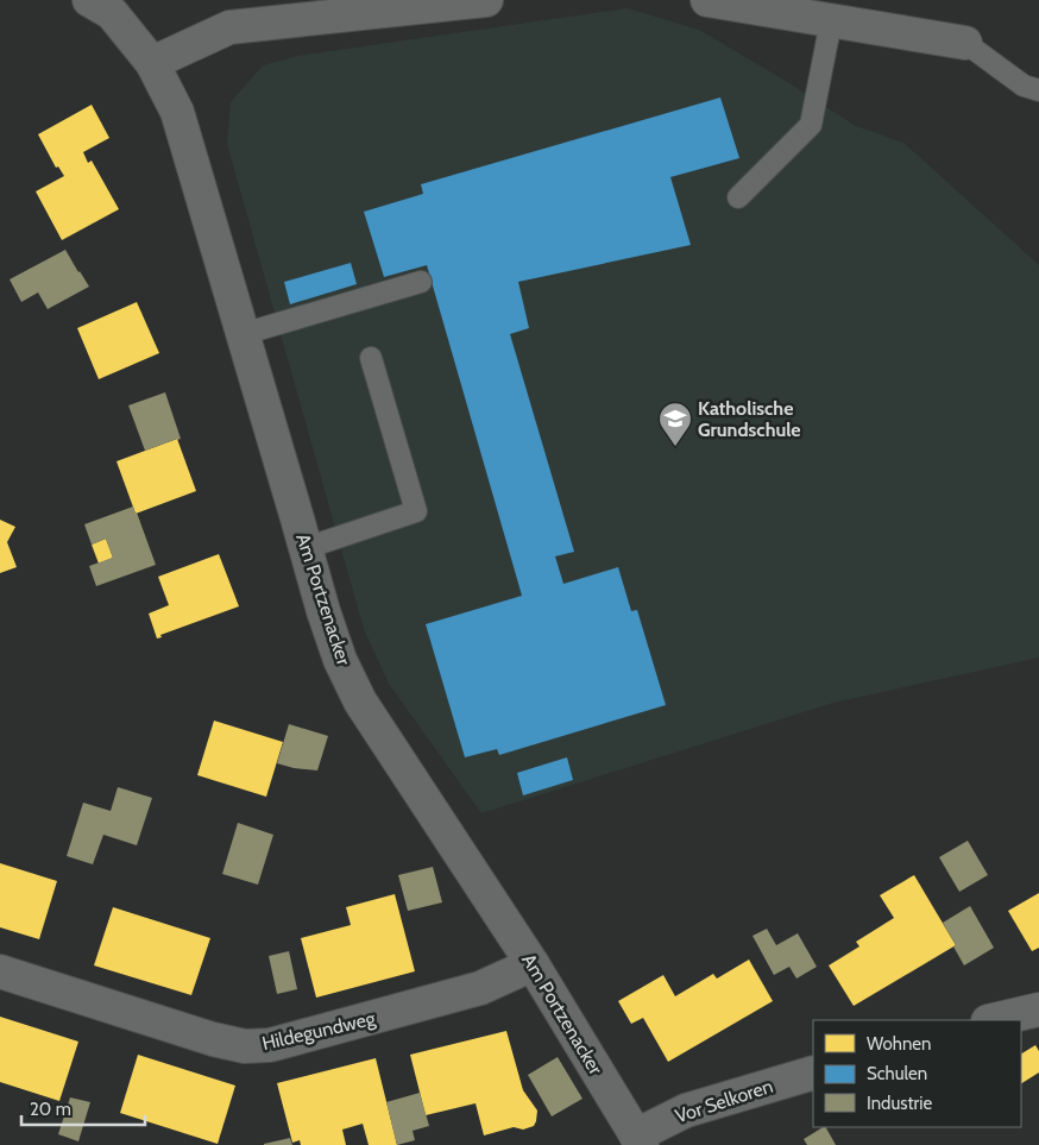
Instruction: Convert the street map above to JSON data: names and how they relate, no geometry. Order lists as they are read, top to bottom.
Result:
{
  "streets": {
    "street": ["Am Portzenacker", "Hildegundweg", "Vor Selkoren"]
  },
  "crossings": [
    ["Am Portzenacker", "Hildegundweg"],
    ["Am Portzenacker", "Vor Selkoren"]
  ],
  "places": {
    "school or university": ["Katholische Grundschule"]
  },
  "legend": ["Wohnen", "Schulen", "Industrie"],
  "scale_bar": "20 m"
}
